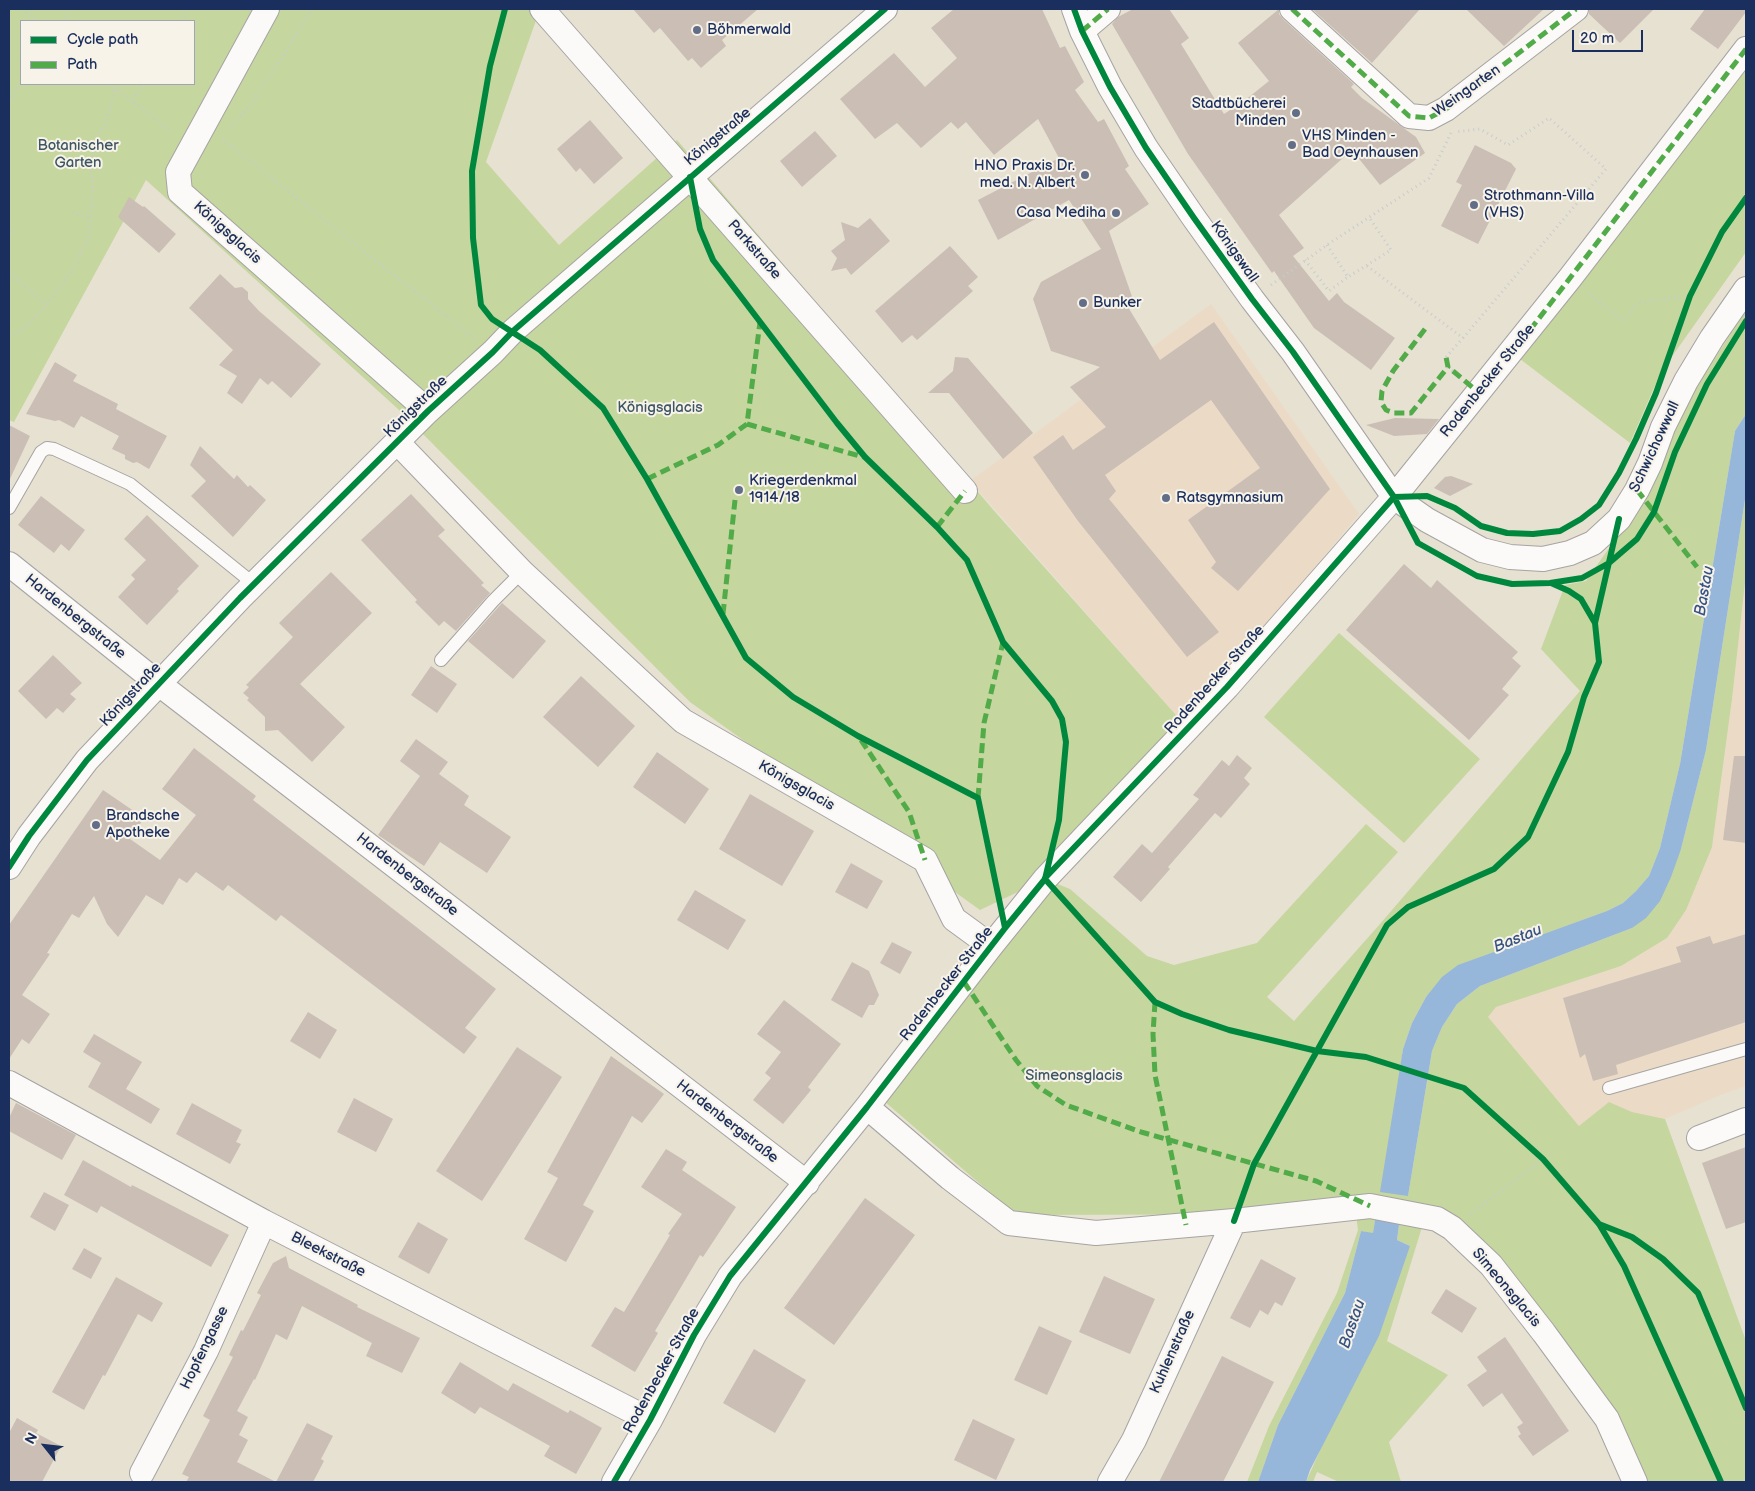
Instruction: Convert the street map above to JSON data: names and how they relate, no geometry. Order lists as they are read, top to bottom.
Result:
{
  "streets": {
    "street": [
      "Weingarten",
      "Königstraße",
      "Königsglacis",
      "Parkstraße",
      "Königswall",
      "Rodenbecker Straße",
      "Schwichowwall",
      "Hardenbergstraße",
      "Bleekstraße",
      "Simeonsglacis",
      "Hopfengasse",
      "Kuhlenstraße"
    ]
  },
  "crossings": [
    ["Königstraße", "Königsglacis"],
    ["Königstraße", "Parkstraße"],
    ["Königstraße", "Hardenbergstraße"],
    ["Königsglacis", "Rodenbecker Straße"],
    ["Königswall", "Rodenbecker Straße"],
    ["Königswall", "Schwichowwall"],
    ["Rodenbecker Straße", "Schwichowwall"],
    ["Rodenbecker Straße", "Hardenbergstraße"],
    ["Rodenbecker Straße", "Bleekstraße"],
    ["Bleekstraße", "Hopfengasse"]
  ],
  "water": ["Bastau"],
  "parks": ["Botanischer Garten", "Königsglacis", "Simeonsglacis"],
  "places": [
    "Böhmerwald",
    "Stadtbücherei Minden",
    "VHS Minden - Bad Oeynhausen",
    "HNO Praxis Dr. med. N. Albert",
    "Strothmann-Villa (VHS)",
    "Casa Mediha",
    "Bunker",
    "Kriegerdenkmal 1914/18",
    "Ratsgymnasium",
    "Brandsche Apotheke"
  ],
  "legend": ["Cycle path", "Path"],
  "scale_bar": "20 m",
  "north": "top left"
}
